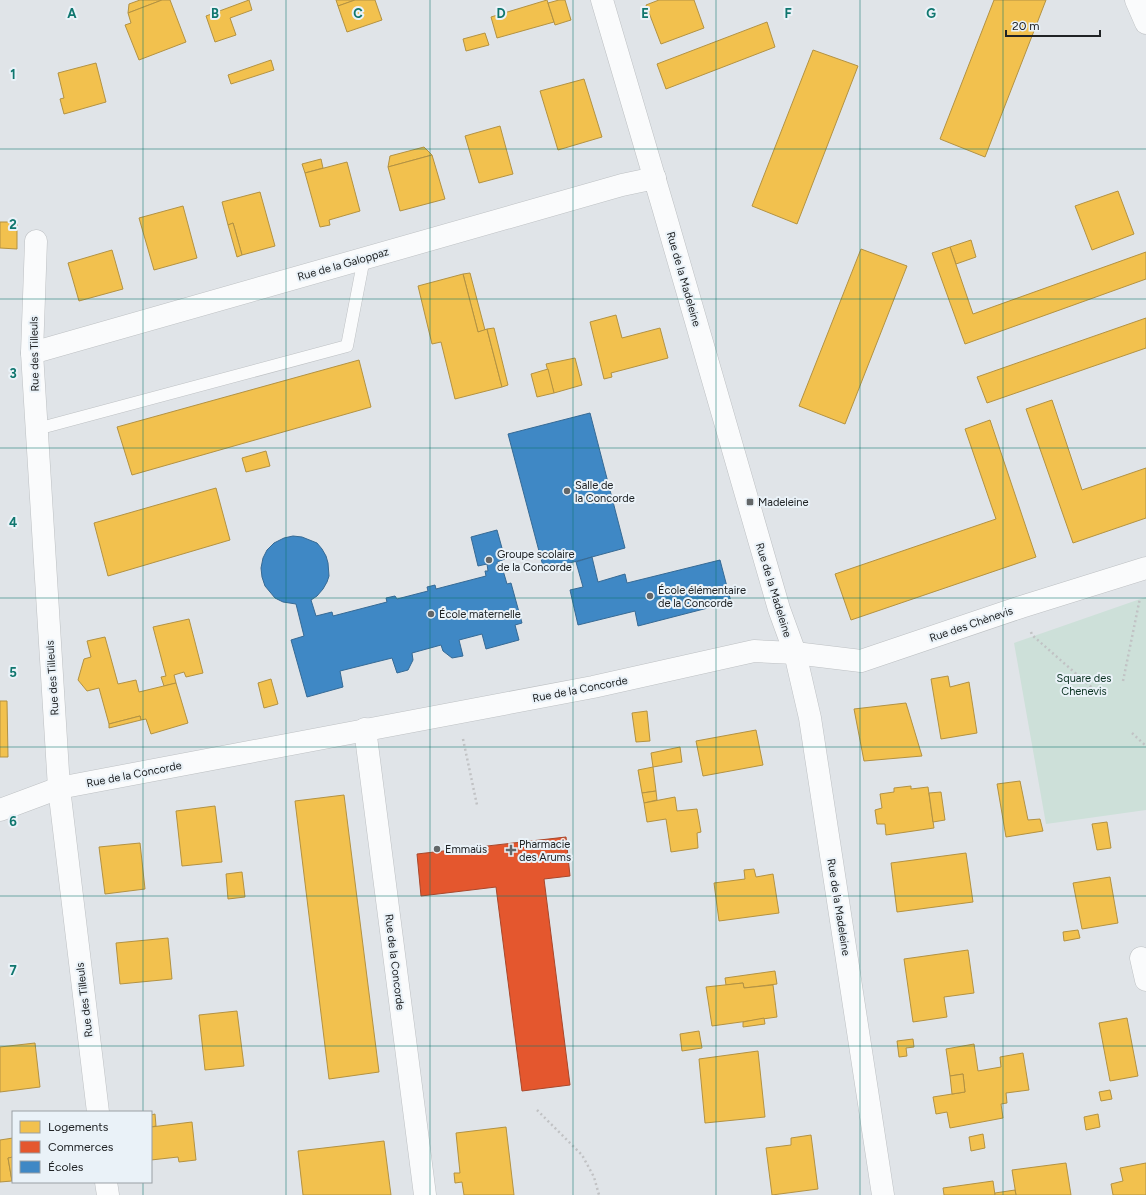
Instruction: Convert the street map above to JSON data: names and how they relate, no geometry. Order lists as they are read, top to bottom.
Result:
{
  "streets": {
    "street": [
      "Rue de la Galoppaz",
      "Rue de la Madeleine",
      "Rue des Tilleuls",
      "Rue des Chènevis",
      "Rue de la Concorde"
    ]
  },
  "crossings": [
    ["Rue de la Galoppaz", "Rue de la Madeleine"],
    ["Rue de la Galoppaz", "Rue des Tilleuls"],
    ["Rue de la Madeleine", "Rue des Chènevis"],
    ["Rue de la Madeleine", "Rue de la Concorde"],
    ["Rue des Tilleuls", "Rue de la Concorde"],
    ["Rue des Chènevis", "Rue de la Concorde"]
  ],
  "parks": ["Square des Chenevis"],
  "places": {
    "other": [
      "Salle de la Concorde",
      "Groupe scolaire de la Concorde",
      "École élémentaire de la Concorde",
      "École maternelle",
      "Emmaüs"
    ],
    "transit": ["Madeleine"],
    "health": ["Pharmacie des Arums"]
  },
  "legend": ["Logements", "Commerces", "Écoles"],
  "scale_bar": "20 m",
  "grid": {
    "columns": [
      "A",
      "B",
      "C",
      "D",
      "E",
      "F",
      "G"
    ],
    "rows": [
      "1",
      "2",
      "3",
      "4",
      "5",
      "6",
      "7"
    ]
  }
}
